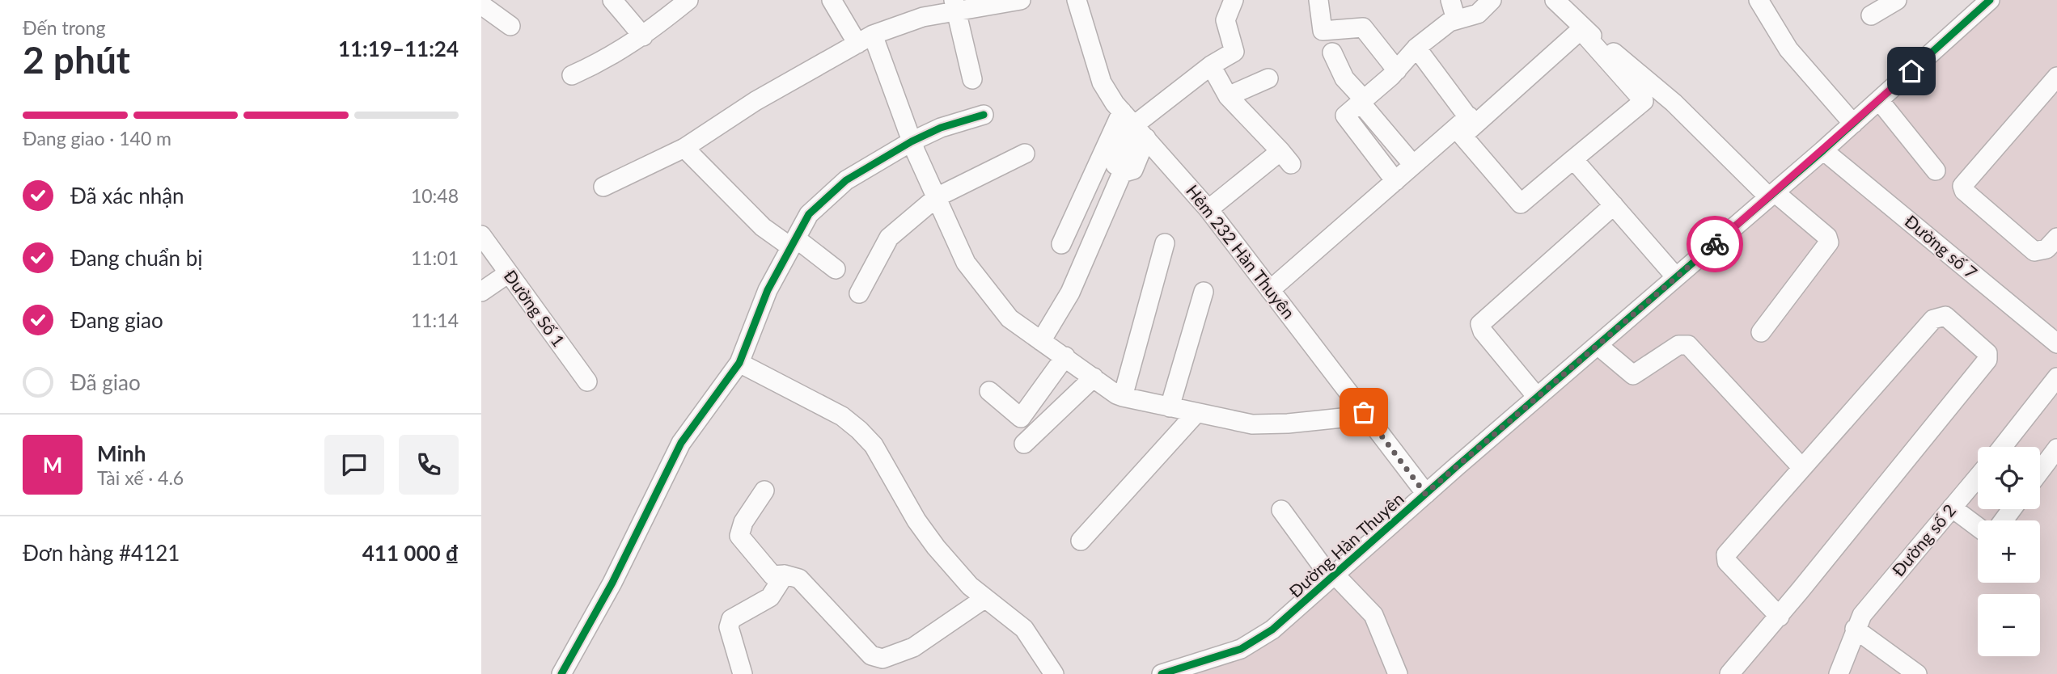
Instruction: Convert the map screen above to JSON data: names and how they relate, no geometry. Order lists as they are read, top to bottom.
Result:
{
  "streets": {
    "street": [
      "Đường số 7",
      "Hẻm 232 Hàn Thuyên",
      "Đường Số 1",
      "Đường số 2",
      "Đường Hàn Thuyên"
    ]
  },
  "crossings": [
    ["Đường số 7", "Đường Hàn Thuyên"],
    ["Hẻm 232 Hàn Thuyên", "Đường Hàn Thuyên"]
  ],
  "page": {
    "heading": ["2 phút", "Đến trong", "11:19–11:24"],
    "panel": [
      "Minh",
      "Tài xế · 4.6",
      "Đơn hàng #4121",
      "411 000 ₫"
    ],
    "bar": "Đang giao · 140 m",
    "list": [
      ["Đã xác nhận", "10:48"],
      ["Đang chuẩn bị", "11:01"],
      ["Đang giao", "11:14"],
      "Đã giao"
    ],
    "round": "M",
    "map_buttons": ["+", "−"]
  }
}
